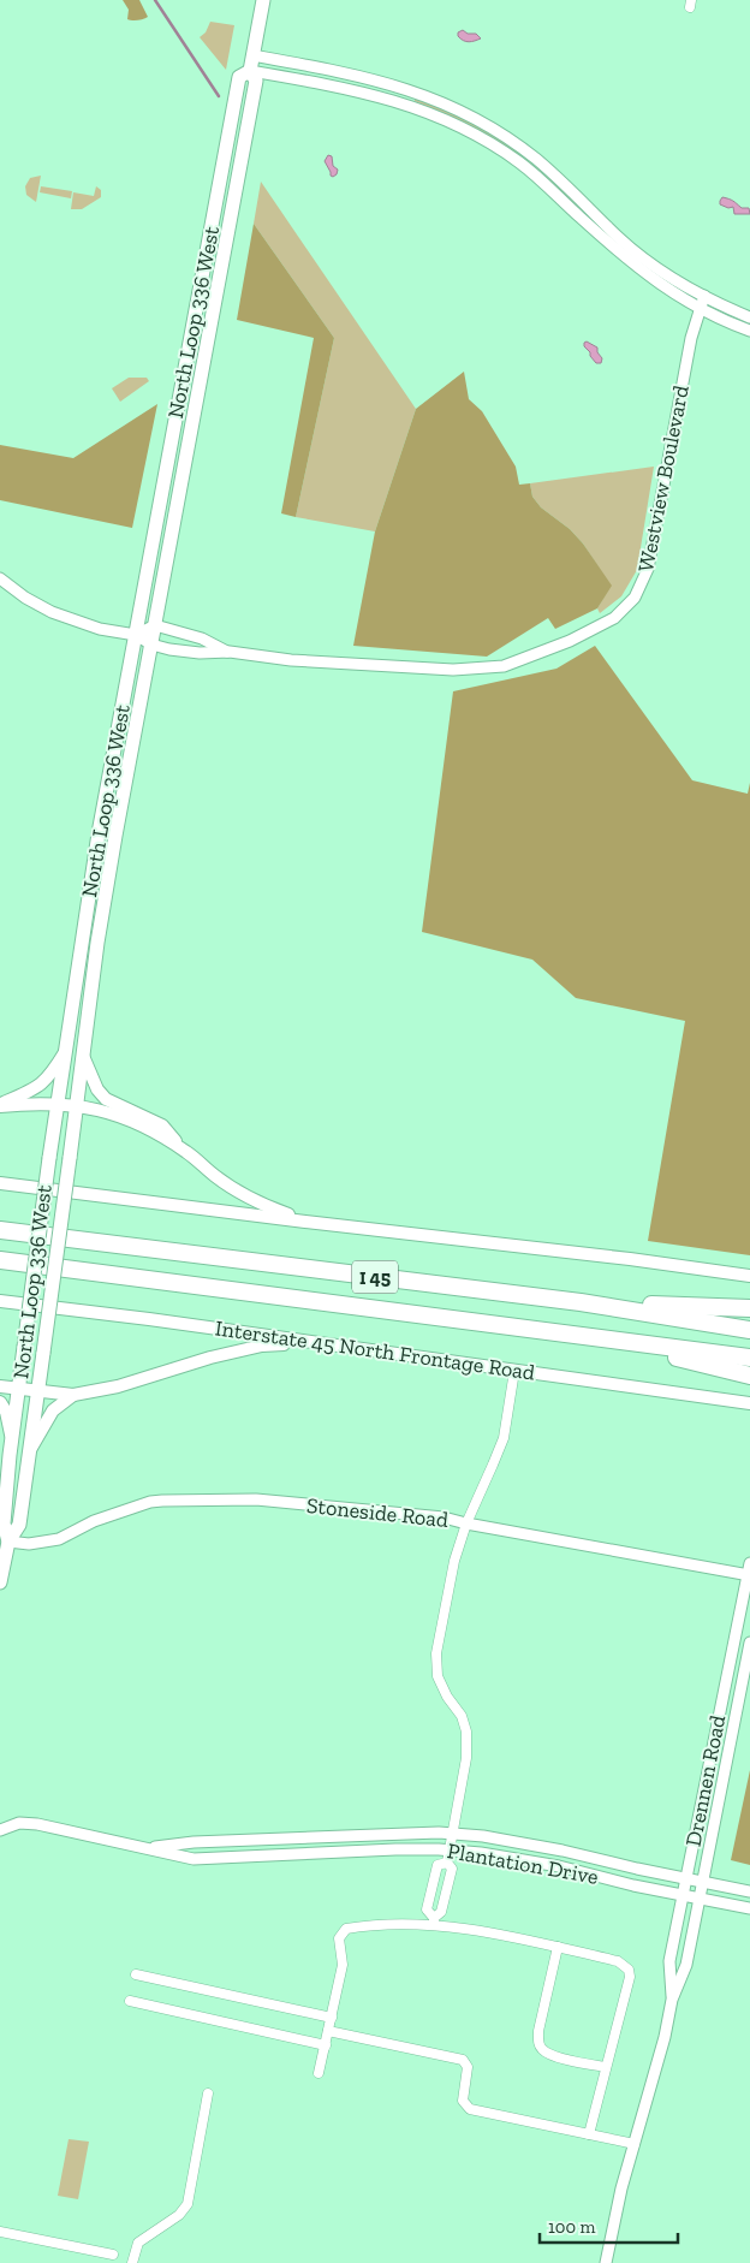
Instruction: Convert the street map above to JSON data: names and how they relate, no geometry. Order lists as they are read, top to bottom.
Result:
{
  "streets": {
    "highway": ["I 45"],
    "main road": ["North Loop 336 West", "Interstate 45 North Frontage Road"],
    "street": [
      "Westview Boulevard",
      "Stoneside Road",
      "Drennen Road",
      "Plantation Drive"
    ]
  },
  "crossings": [
    ["North Loop 336 West", "Westview Boulevard"],
    ["North Loop 336 West", "Stoneside Road"],
    ["Stoneside Road", "Drennen Road"],
    ["Drennen Road", "Plantation Drive"]
  ],
  "scale_bar": "100 m"
}
